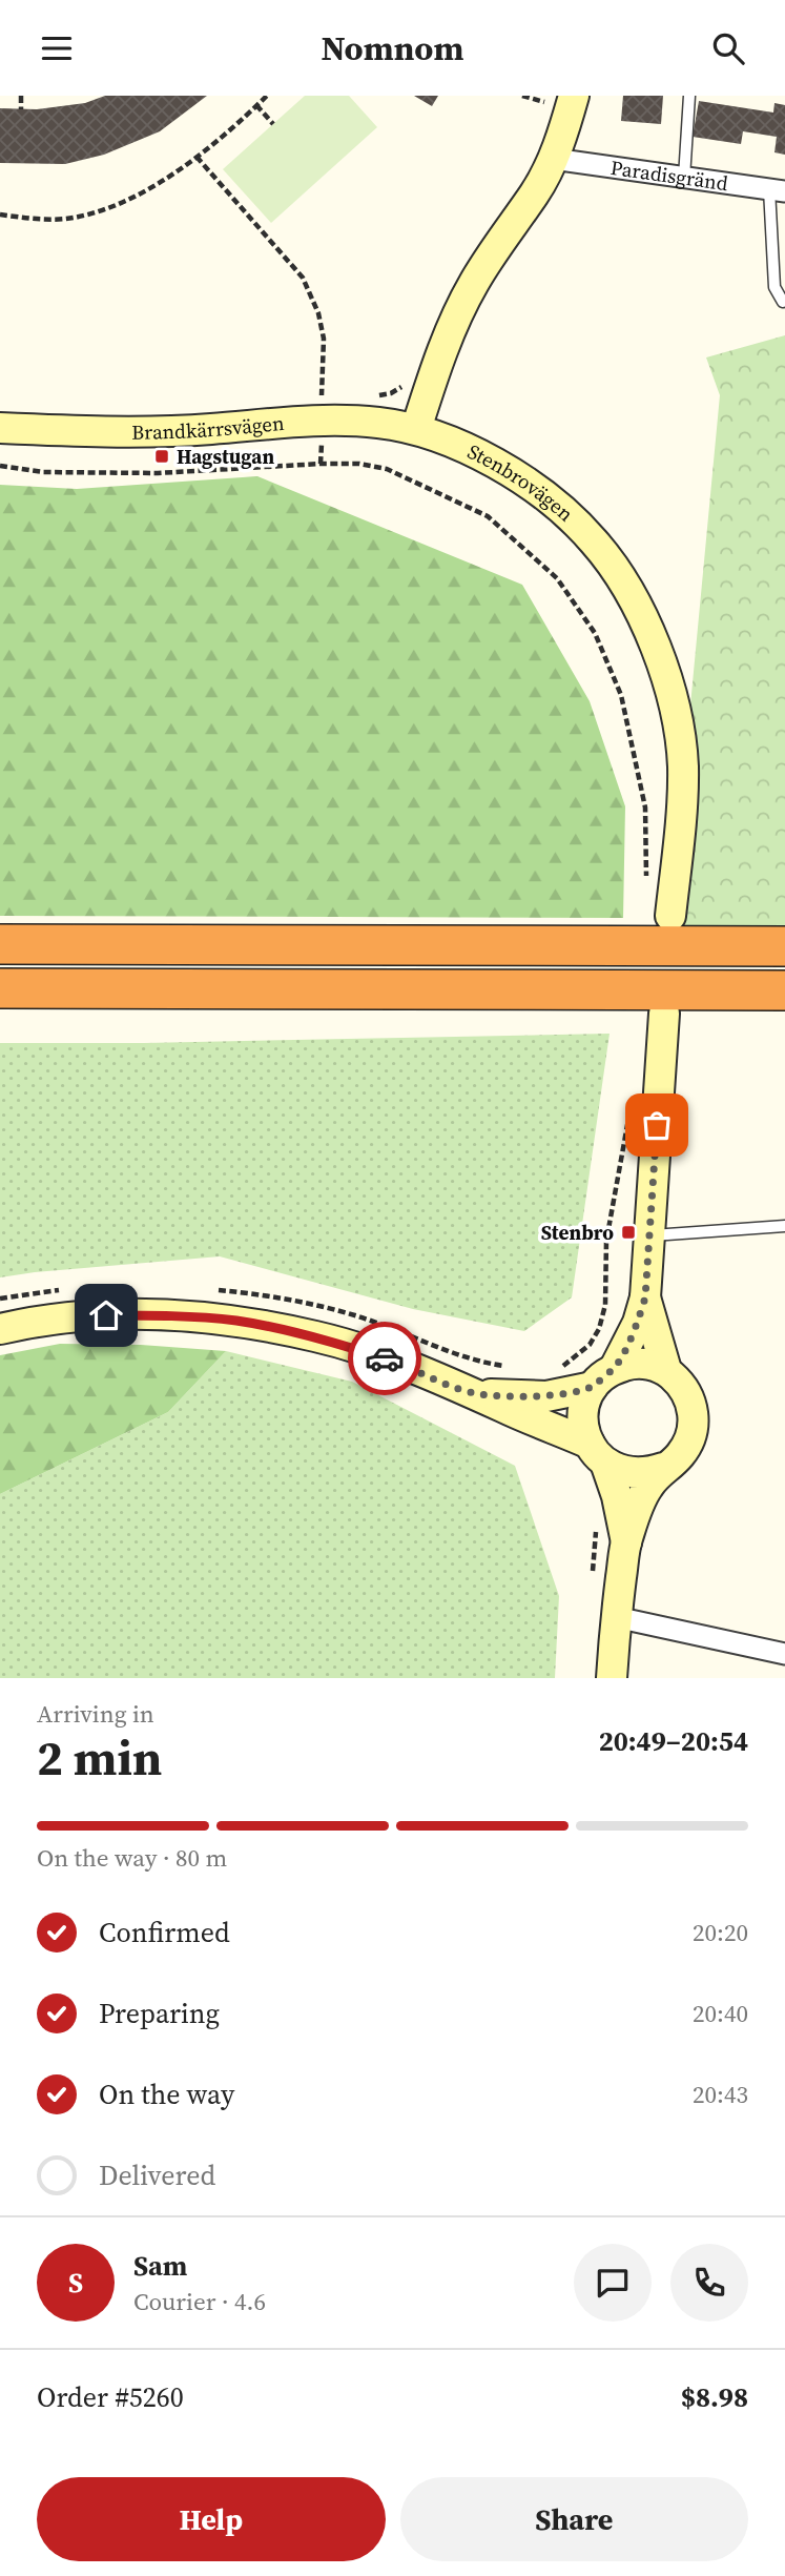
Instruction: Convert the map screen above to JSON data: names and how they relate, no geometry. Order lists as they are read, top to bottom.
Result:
{
  "streets": {
    "street": ["Paradisgränd", "Brandkärrsvägen", "Stenbrovägen"]
  },
  "crossings": [
    ["Brandkärrsvägen", "Stenbrovägen"]
  ],
  "places": {
    "transit": ["Hagstugan", "Stenbro"]
  },
  "page": {
    "header": "Nomnom",
    "heading": ["2 min", "Arriving in", "20:49–20:54"],
    "panel": [
      "Sam",
      "Courier · 4.6",
      "Order #5260",
      "$8.98"
    ],
    "bar": "On the way · 80 m",
    "list": [
      ["Confirmed", "20:20"],
      ["Preparing", "20:40"],
      ["On the way", "20:43"],
      "Delivered"
    ],
    "round": "S",
    "buttons": ["Help", "Share"]
  }
}
